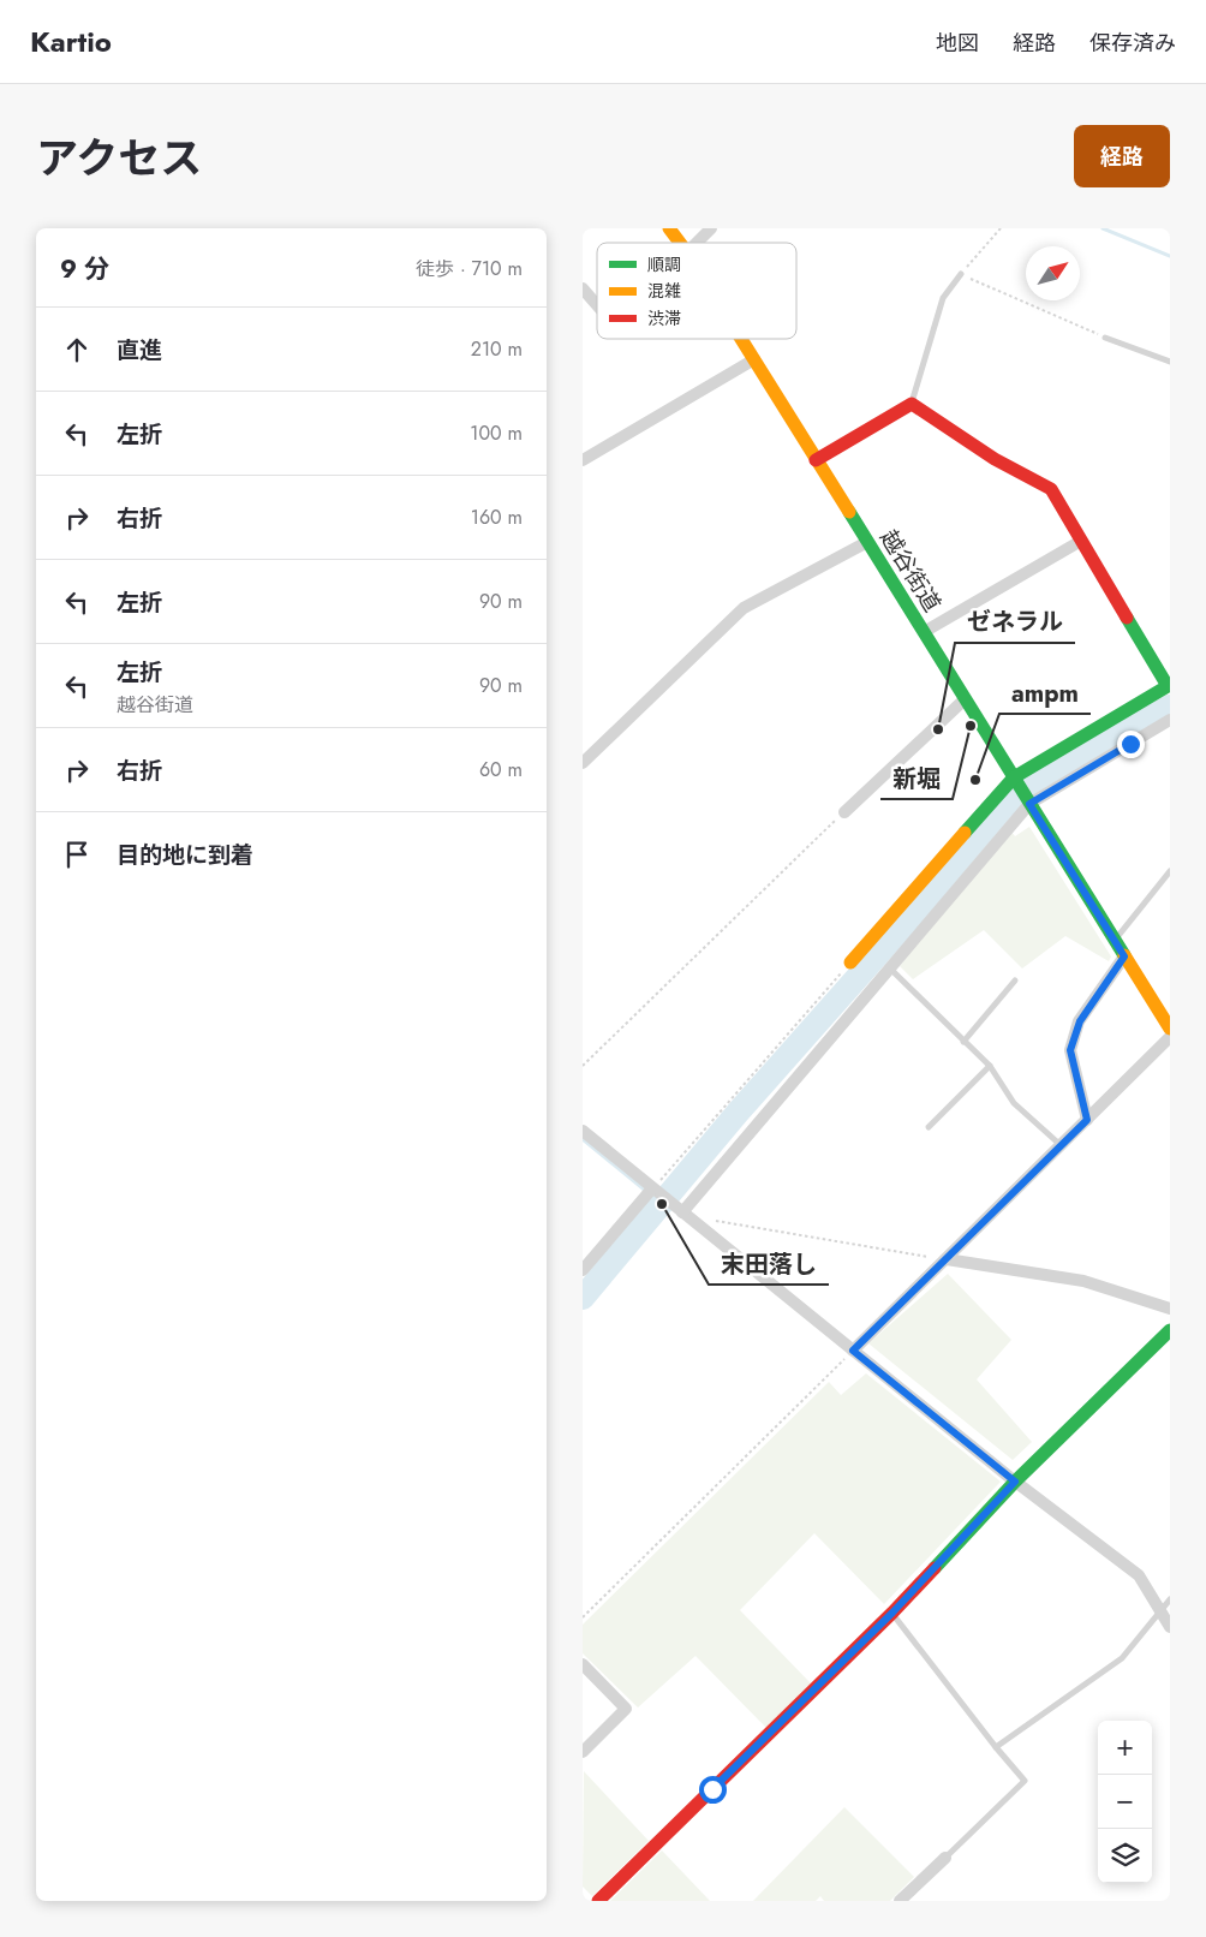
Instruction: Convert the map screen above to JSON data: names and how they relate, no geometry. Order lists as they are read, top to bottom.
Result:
{
  "streets": {
    "street": ["越谷街道"]
  },
  "places": [
    "新堀",
    "ゼネラル",
    "ampm",
    "末田落し"
  ],
  "legend": ["順調", "混雑", "渋滞"],
  "north": "top right",
  "page": {
    "header": "Kartio",
    "nav": ["地図", "経路", "保存済み"],
    "title": "アクセス",
    "buttons": "経路",
    "heading": ["9 分", "徒歩 · 710 m"],
    "list": [
      ["直進", "210 m"],
      ["左折", "100 m"],
      ["右折", "160 m"],
      ["左折", "90 m"],
      ["左折", "越谷街道", "90 m"],
      ["右折", "60 m"],
      "目的地に到着"
    ],
    "map_buttons": ["+", "−"]
  }
}
